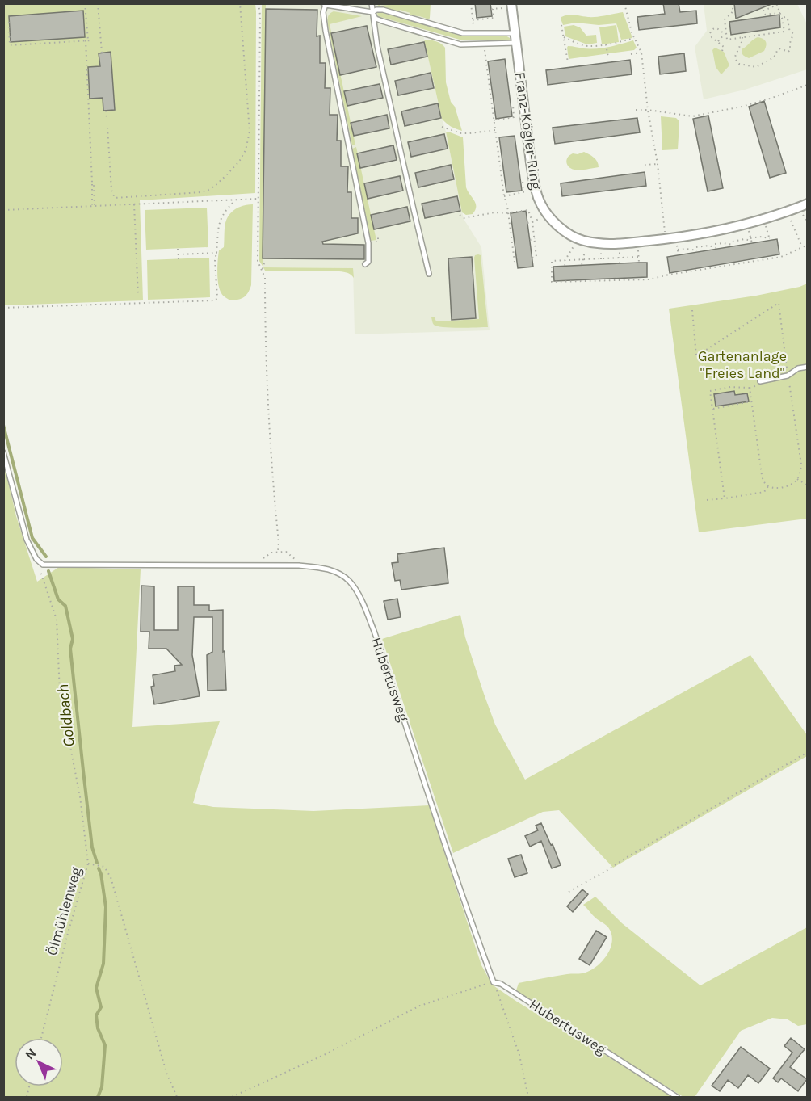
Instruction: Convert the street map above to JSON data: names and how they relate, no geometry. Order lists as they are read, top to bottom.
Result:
{
  "streets": {
    "street": ["Franz-Kögler-Ring"],
    "lane": ["Hubertusweg"],
    "path": ["Ölmühlenweg"]
  },
  "crossings": [
    ["Hubertusweg", "Ölmühlenweg"]
  ],
  "water": ["Goldbach"],
  "parks": ["Gartenanlage \"Freies Land\""],
  "north": "top left"
}
